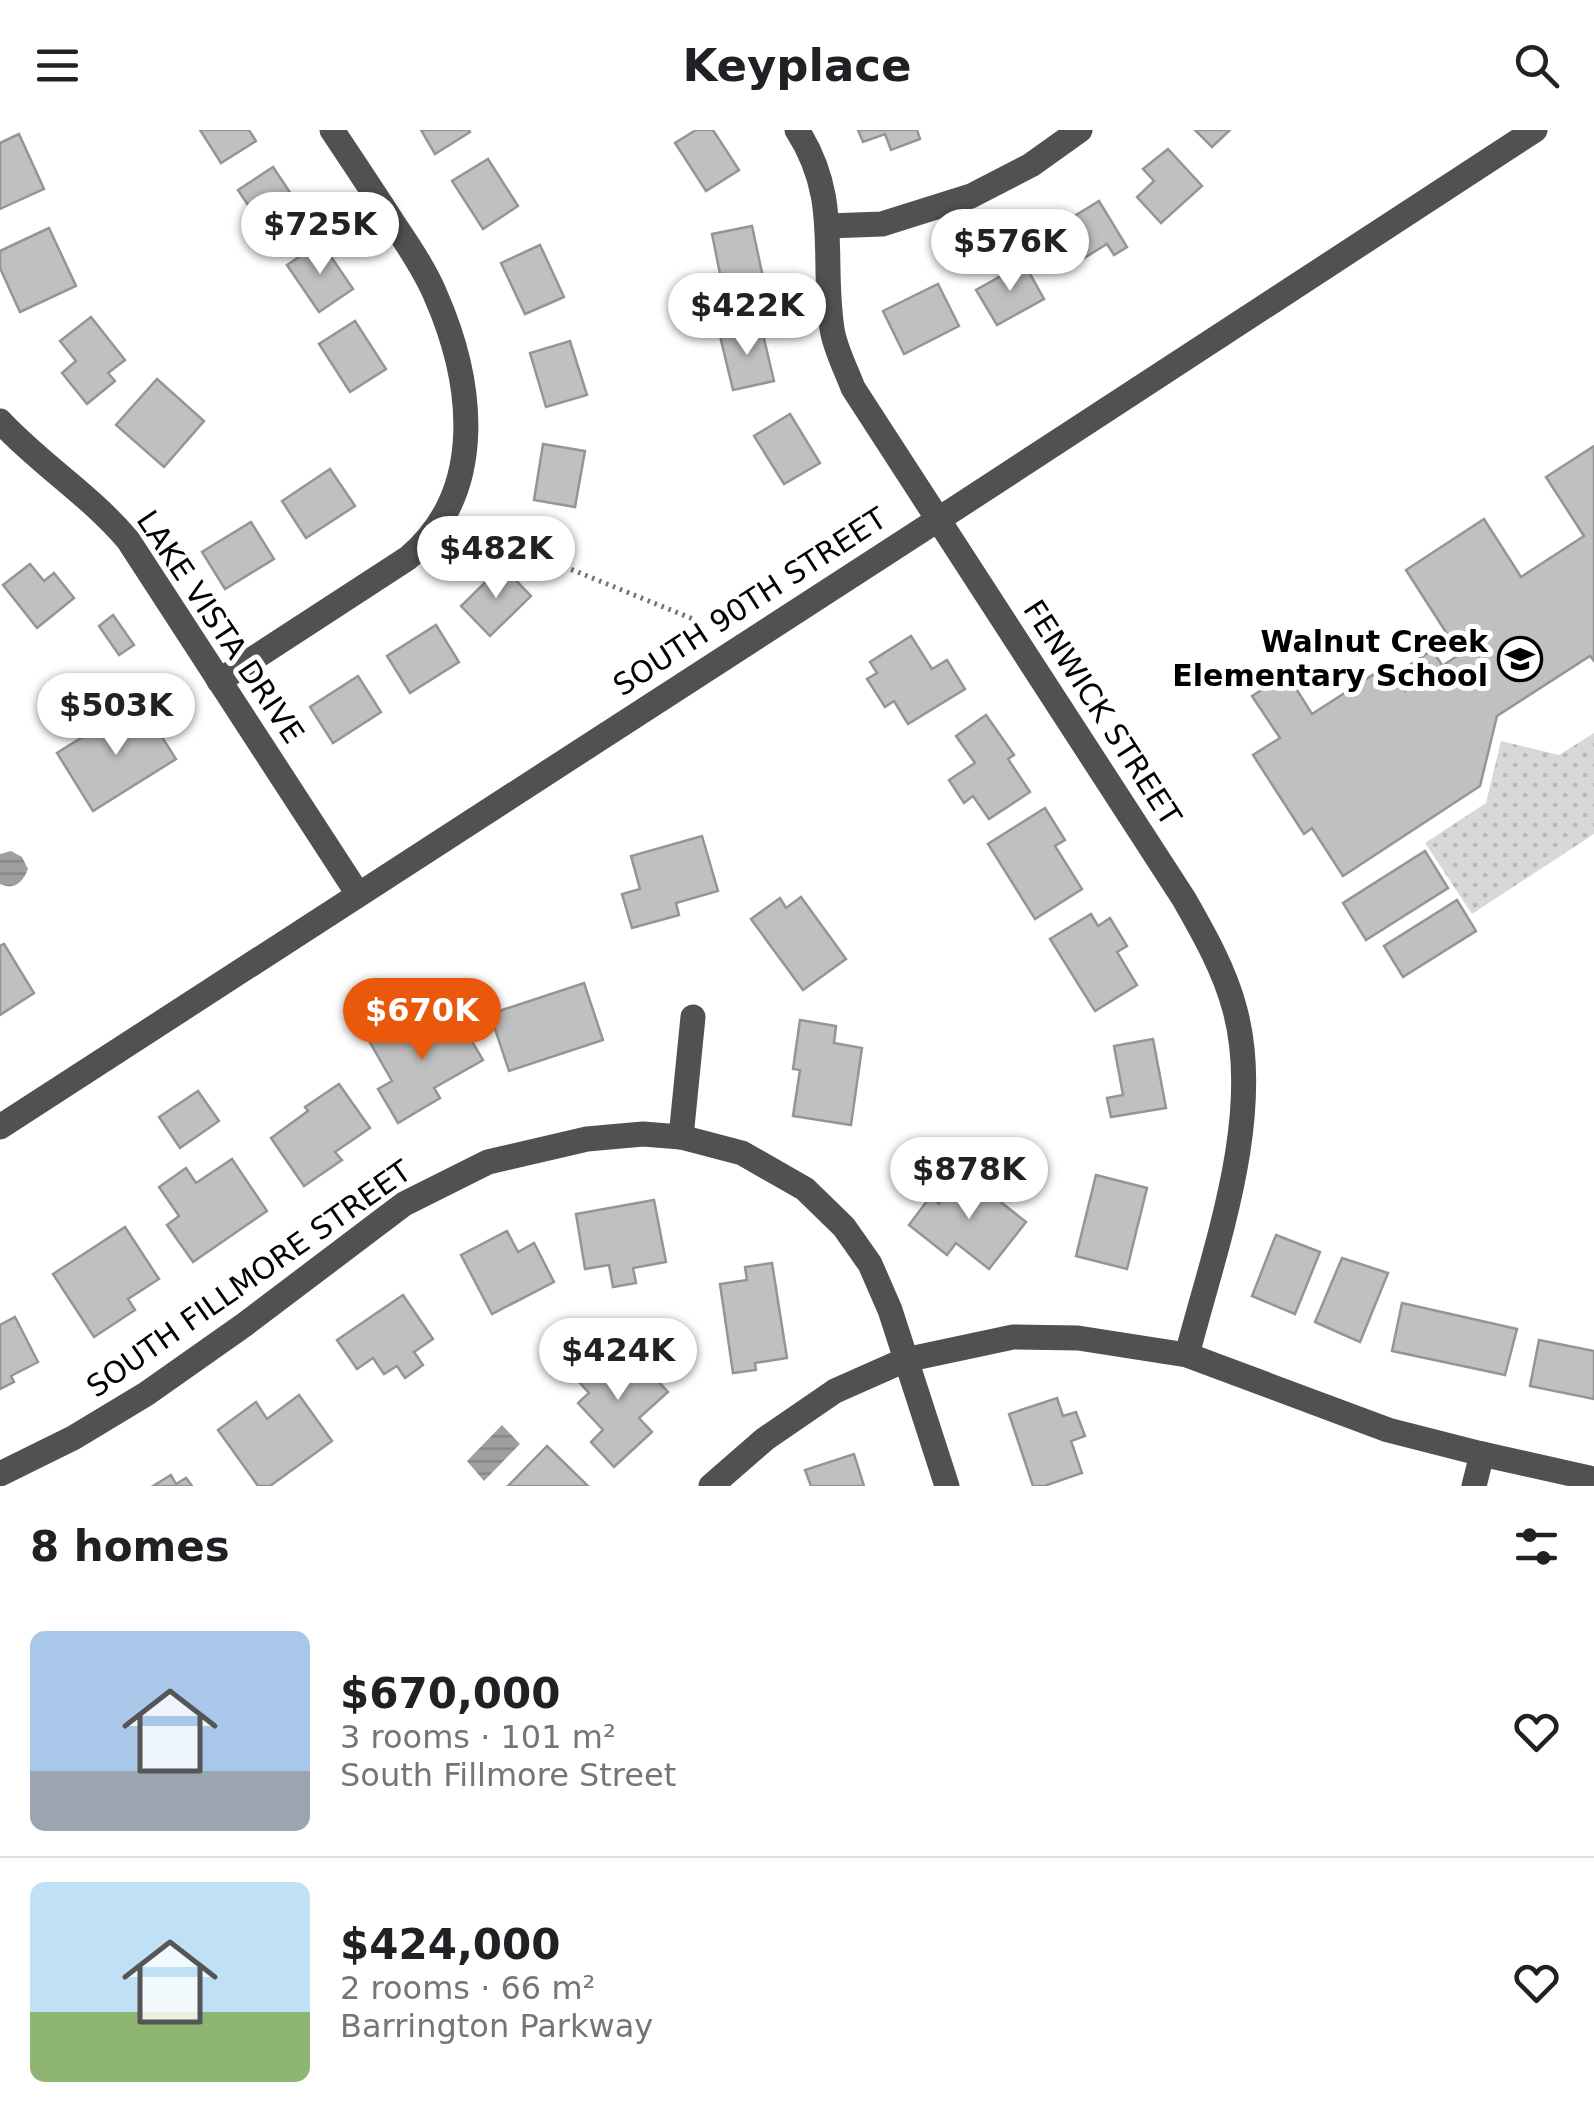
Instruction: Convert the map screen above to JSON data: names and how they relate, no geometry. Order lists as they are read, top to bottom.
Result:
{
  "streets": {
    "street": [
      "SOUTH 90TH STREET",
      "LAKE VISTA DRIVE",
      "FENWICK STREET",
      "SOUTH FILLMORE STREET"
    ]
  },
  "crossings": [
    ["SOUTH 90TH STREET", "LAKE VISTA DRIVE"],
    ["SOUTH 90TH STREET", "FENWICK STREET"]
  ],
  "places": {
    "school or university": ["Walnut Creek Elementary School"]
  },
  "page": {
    "header": "Keyplace",
    "price": [
      "$725K",
      "$576K",
      "$422K",
      "$482K",
      "$503K",
      "$670K",
      "$878K",
      "$424K"
    ],
    "heading": "8 homes",
    "list": [
      {
        "name": "$670,000",
        "note": "3 rooms · 101 m² · South Fillmore Street"
      },
      {
        "name": "$424,000",
        "note": "2 rooms · 66 m² · Barrington Parkway"
      }
    ]
  }
}
